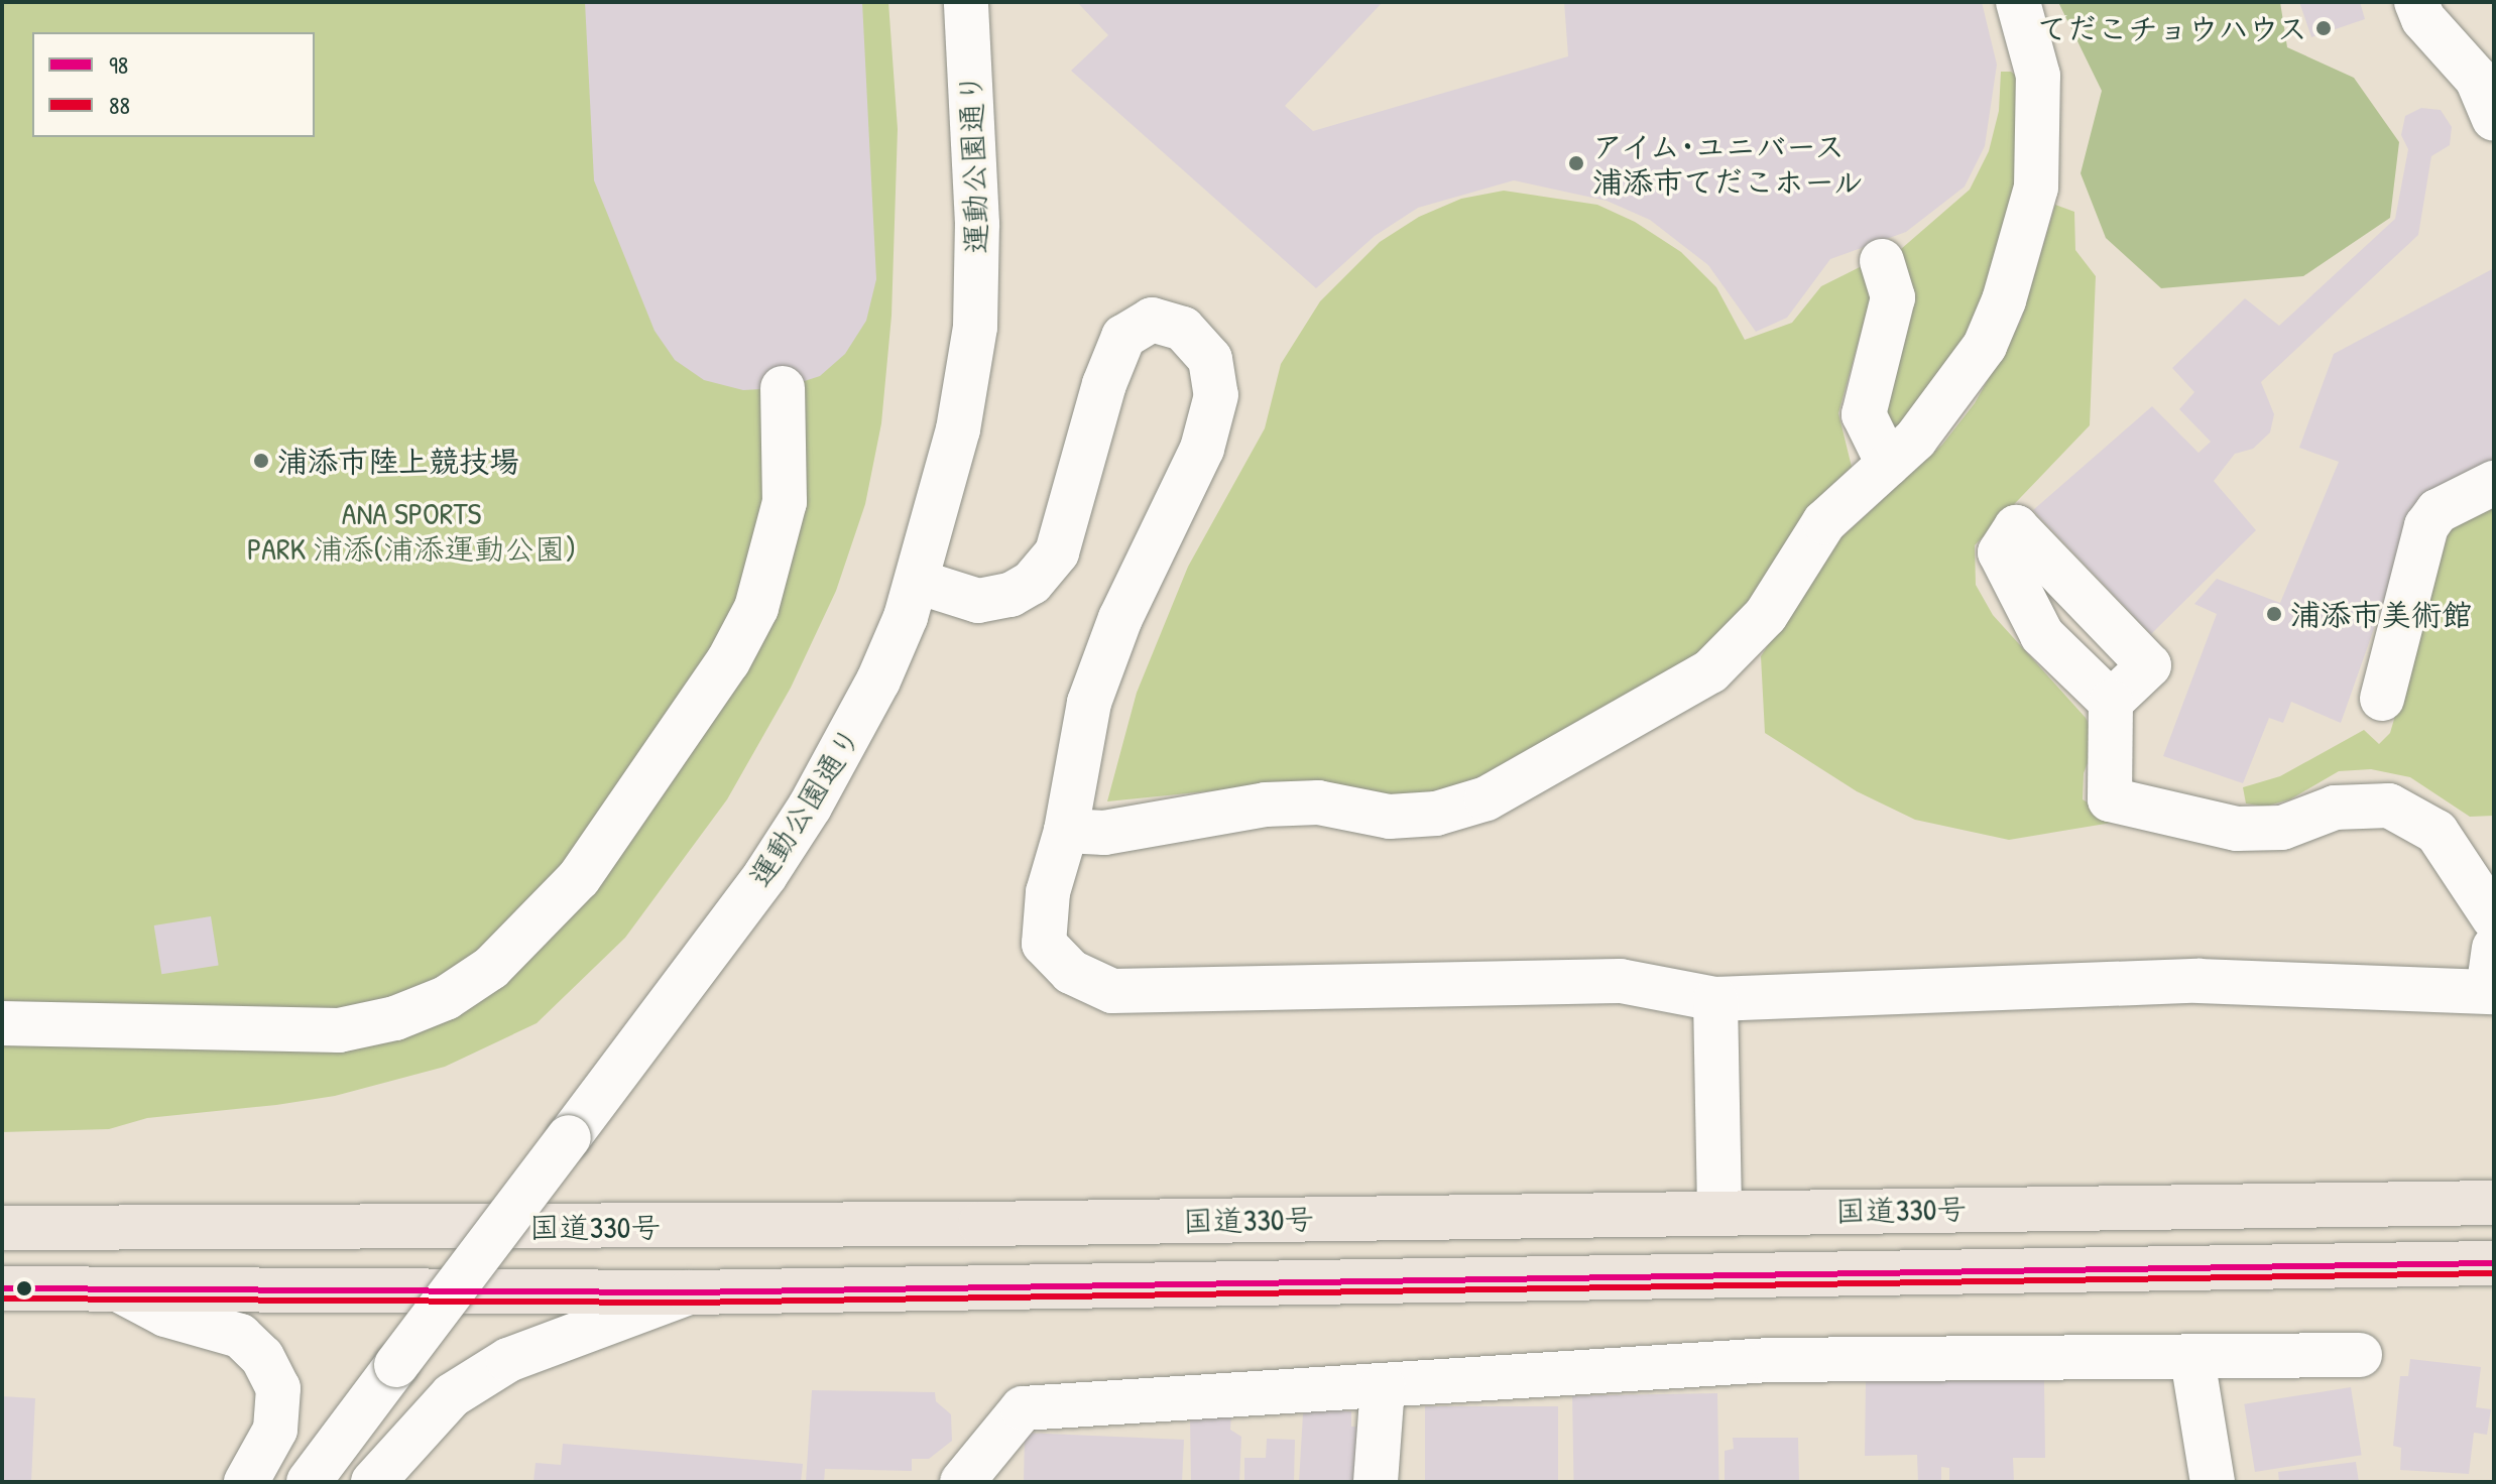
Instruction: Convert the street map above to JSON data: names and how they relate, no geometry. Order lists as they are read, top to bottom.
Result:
{
  "streets": {
    "highway": ["国道330号"],
    "street": ["運動公園通り"]
  },
  "parks": ["ANA SPORTS PARK 浦添(浦添運動公園)"],
  "places": [
    "てだこチョウハウス",
    "アイム･ユニバース 浦添市てだこホール",
    "浦添市陸上競技場",
    "浦添市美術館"
  ],
  "lines": ["transit line 98", "transit line 88"],
  "legend": ["98", "88"]
}
